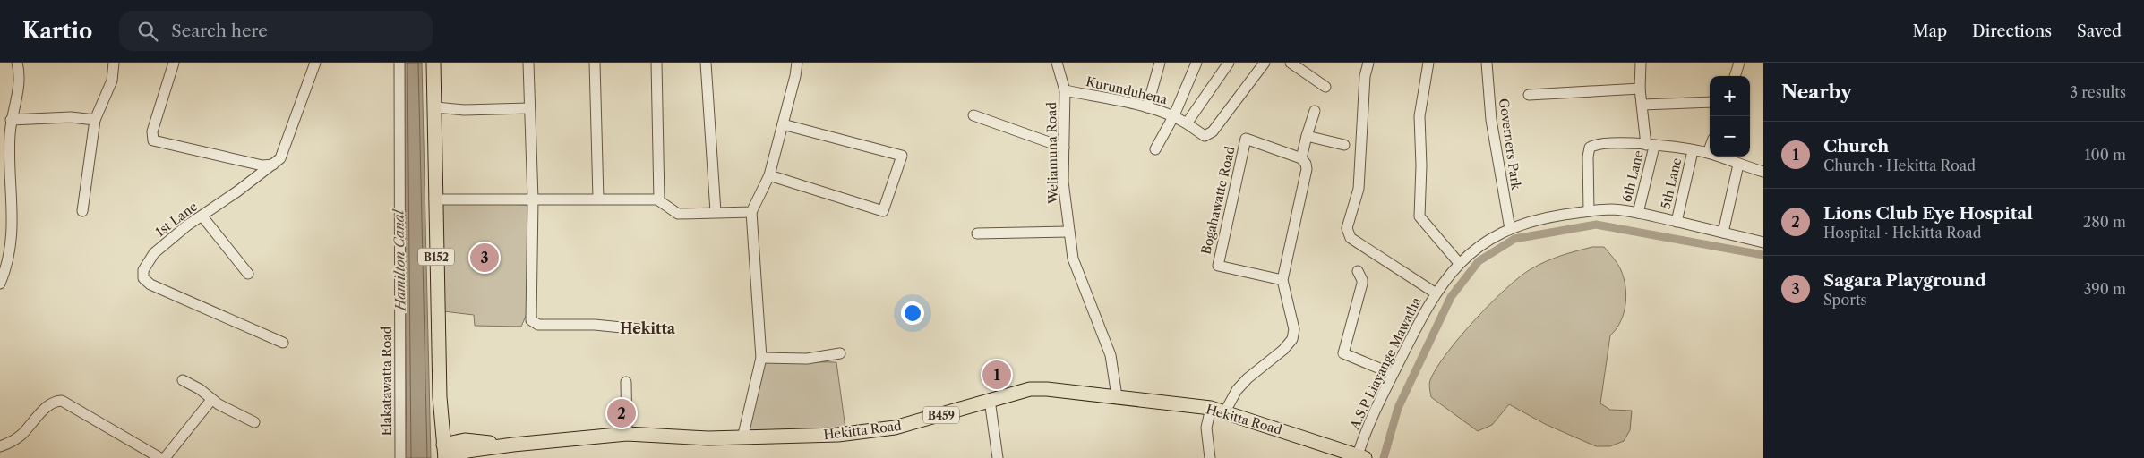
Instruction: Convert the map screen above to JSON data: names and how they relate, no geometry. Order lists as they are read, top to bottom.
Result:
{
  "streets": {
    "main road": ["B152", "B459", "Hekitta Road"],
    "street": [
      "Kurunduhena",
      "Governers Park",
      "Weliamuna Road",
      "6th Lane",
      "5th Lane",
      "Bogahawatte Road",
      "1st Lane",
      "A.S.P Liayange Mawatha",
      "Elakatawatta Road"
    ]
  },
  "crossings": [
    ["Kurunduhena", "Weliamuna Road"],
    ["Governers Park", "A.S.P Liayange Mawatha"],
    ["Weliamuna Road", "Hekitta Road"],
    ["6th Lane", "A.S.P Liayange Mawatha"],
    ["5th Lane", "A.S.P Liayange Mawatha"],
    ["B152", "Hekitta Road"],
    ["A.S.P Liayange Mawatha", "Hekitta Road"]
  ],
  "districts": ["Hekitta"],
  "water": ["Hamilton Canal"],
  "page": {
    "header": "Kartio",
    "search": "Search here",
    "nav": ["Map", "Directions", "Saved"],
    "heading": ["Nearby", "3 results"],
    "map_buttons": ["+", "−"],
    "list": [
      {
        "mark": "1",
        "name": "Church",
        "note": "Church · Hekitta Road",
        "value": "100 m"
      },
      {
        "mark": "2",
        "name": "Lions Club Eye Hospital",
        "note": "Hospital · Hekitta Road",
        "value": "280 m"
      },
      {
        "mark": "3",
        "name": "Sagara Playground",
        "note": "Sports",
        "value": "390 m"
      }
    ],
    "pins": ["3", "1", "2"]
  }
}
